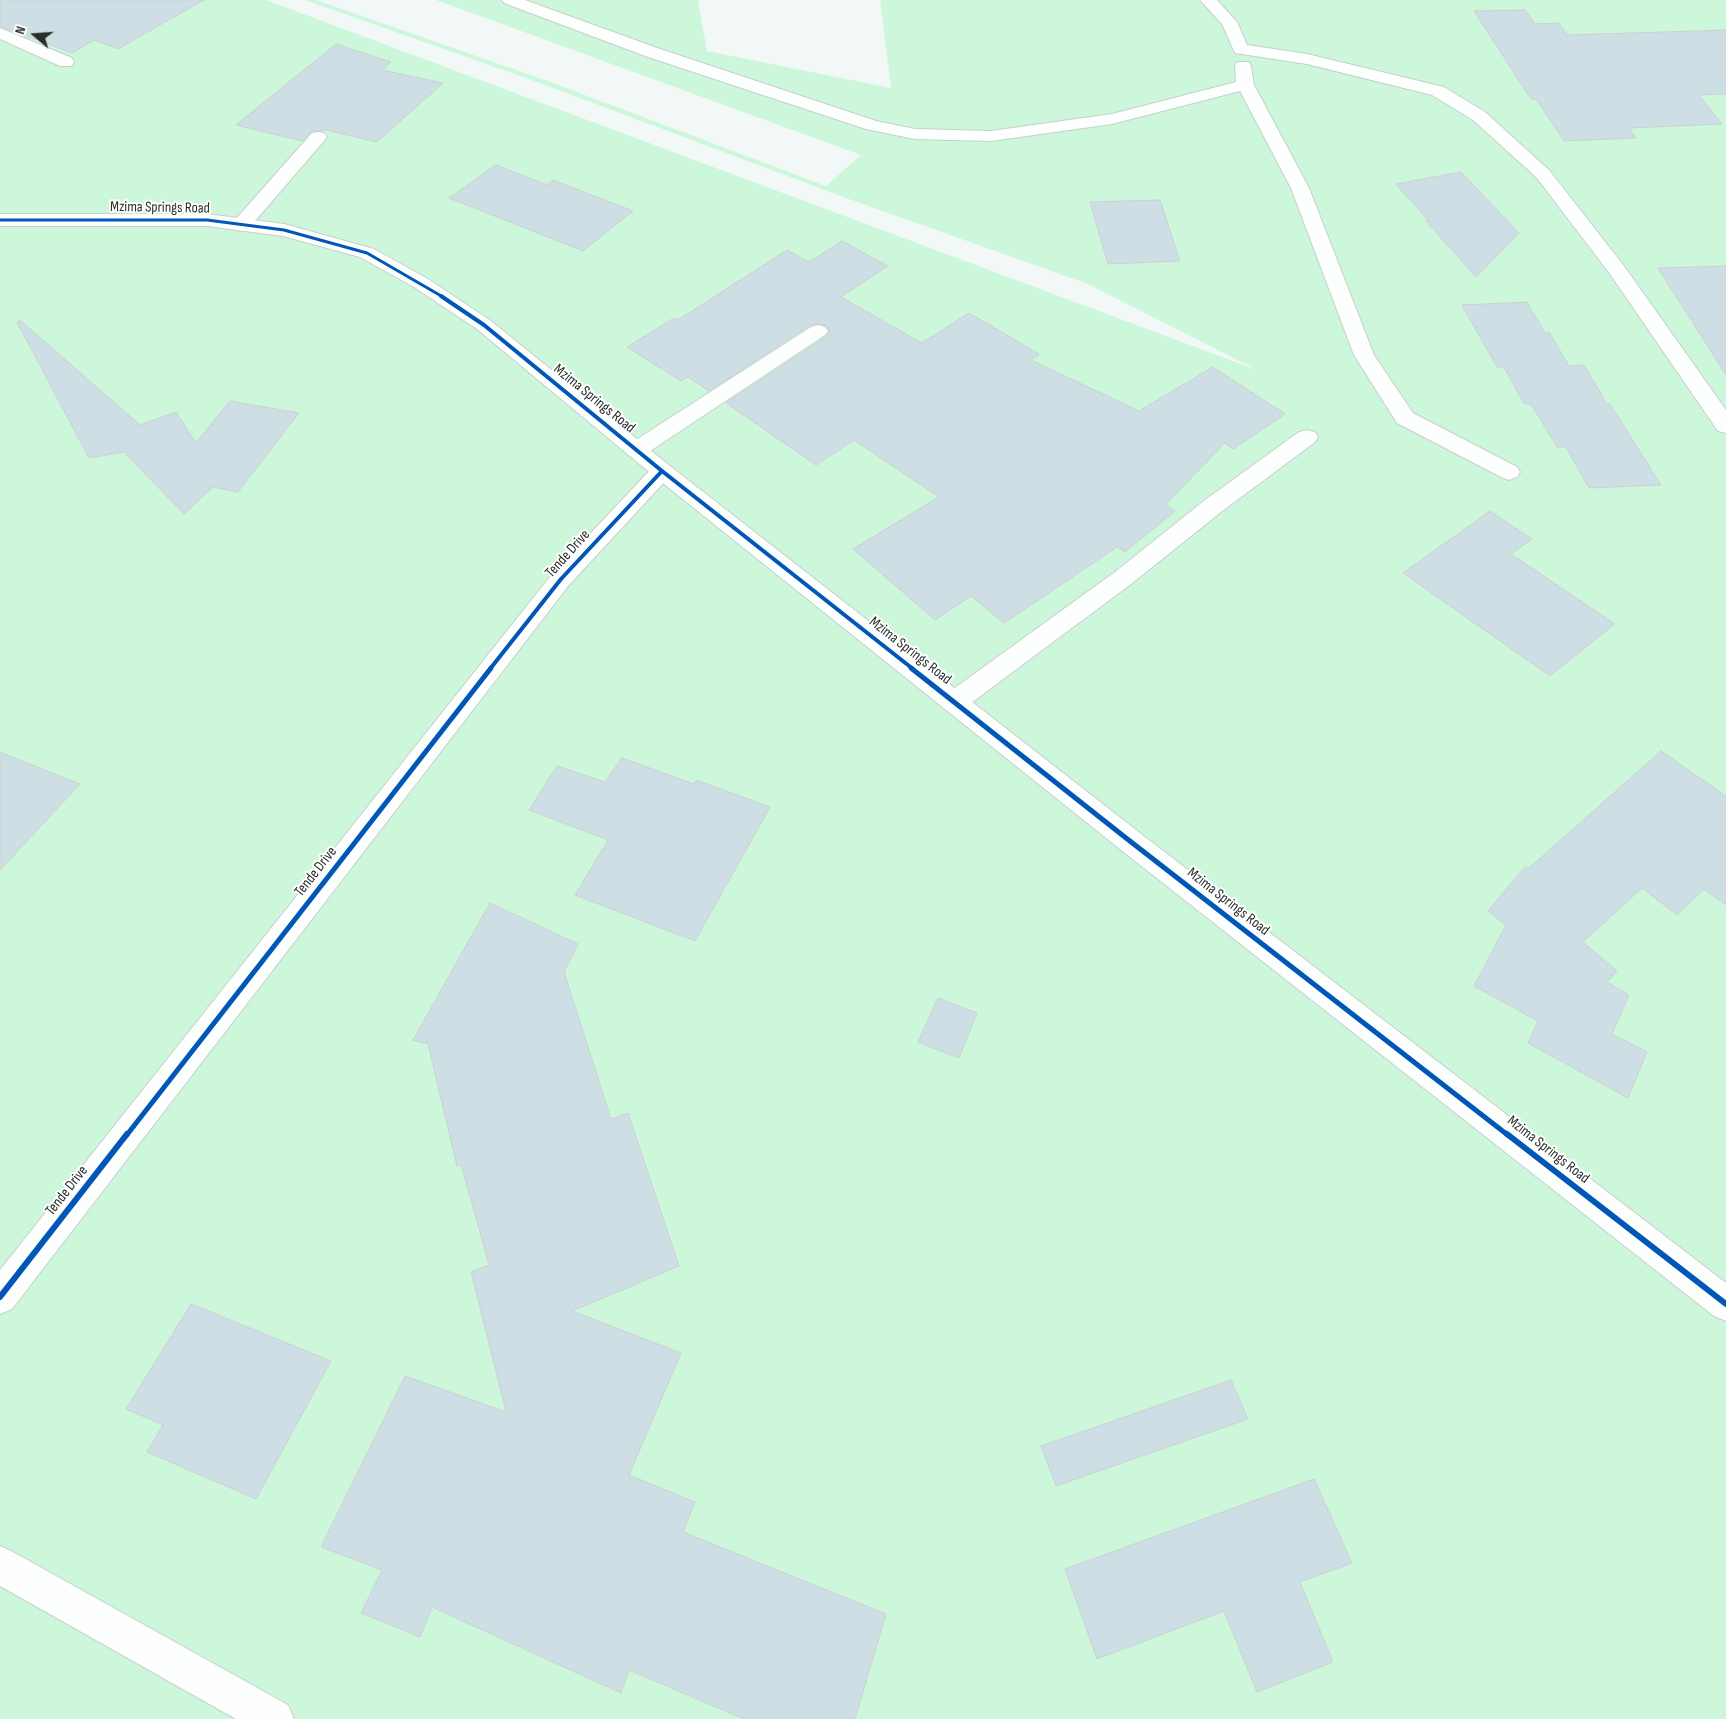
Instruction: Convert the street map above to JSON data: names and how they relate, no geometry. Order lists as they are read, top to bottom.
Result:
{
  "streets": {
    "street": ["Mzima Springs Road", "Tende Drive"]
  },
  "crossings": [
    ["Mzima Springs Road", "Tende Drive"]
  ],
  "north": "left"
}
